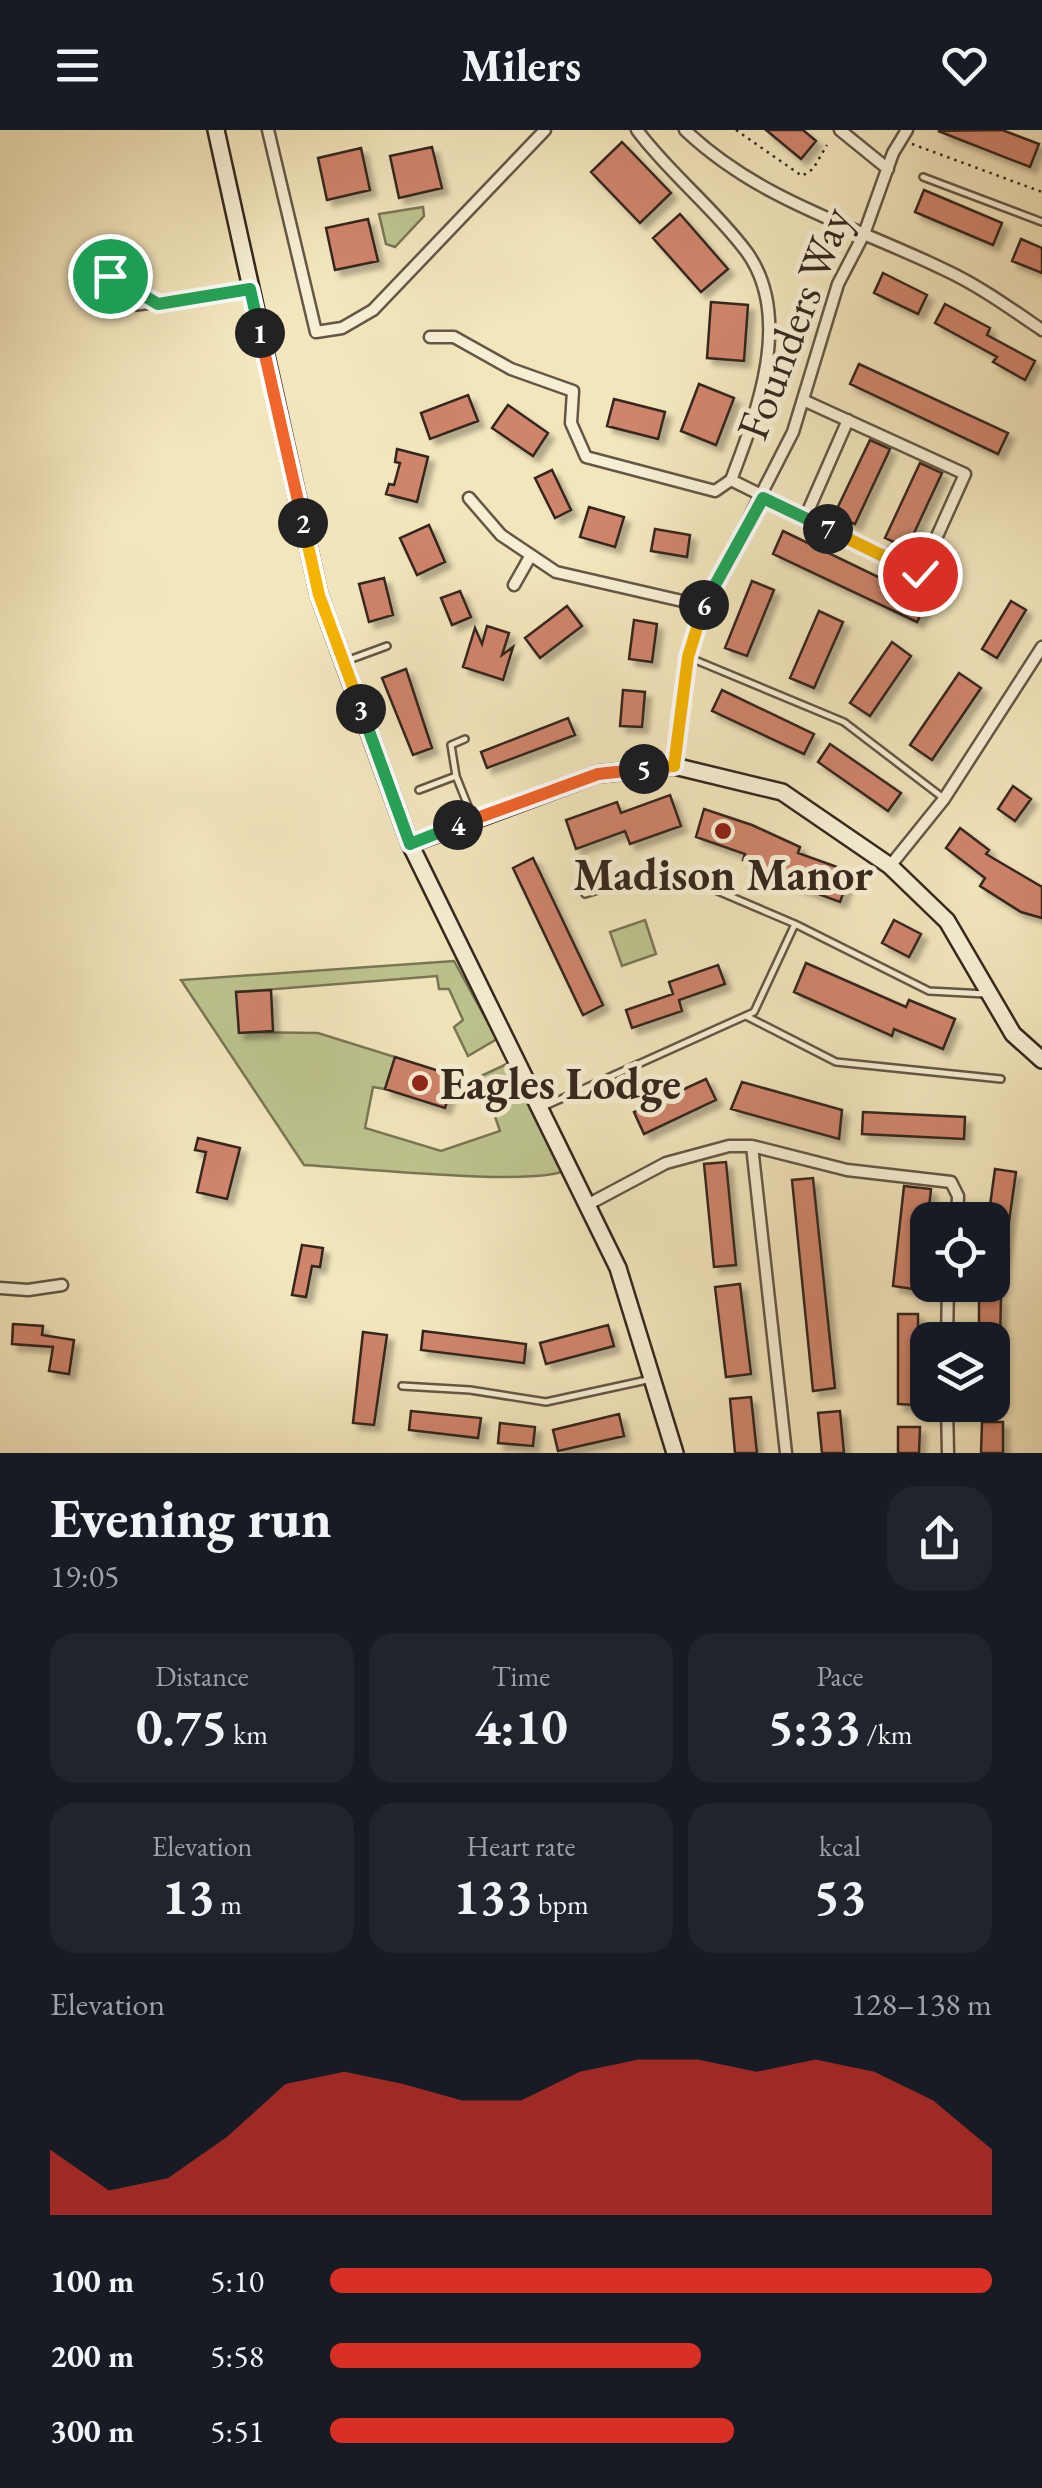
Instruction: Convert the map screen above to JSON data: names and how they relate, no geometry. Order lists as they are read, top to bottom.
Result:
{
  "streets": {
    "street": ["Founders Way"]
  },
  "places": ["Madison Manor", "Eagles Lodge"],
  "page": {
    "header": "Milers",
    "pins": [
      "1",
      "2",
      "7",
      "6",
      "3",
      "5",
      "4"
    ],
    "heading": ["Evening run", "19:05"],
    "stats": [
      ["Distance", "0.75 km"],
      ["Time", "4:10"],
      ["Pace", "5:33 /km"],
      ["Elevation", "13 m"],
      ["Heart rate", "133 bpm"],
      ["kcal", "53"]
    ],
    "chart": ["Elevation", "128–138 m"],
    "list": [
      {
        "name": "100 m",
        "note": "5:10"
      },
      {
        "name": "200 m",
        "note": "5:58"
      },
      {
        "name": "300 m",
        "note": "5:51"
      }
    ]
  }
}
